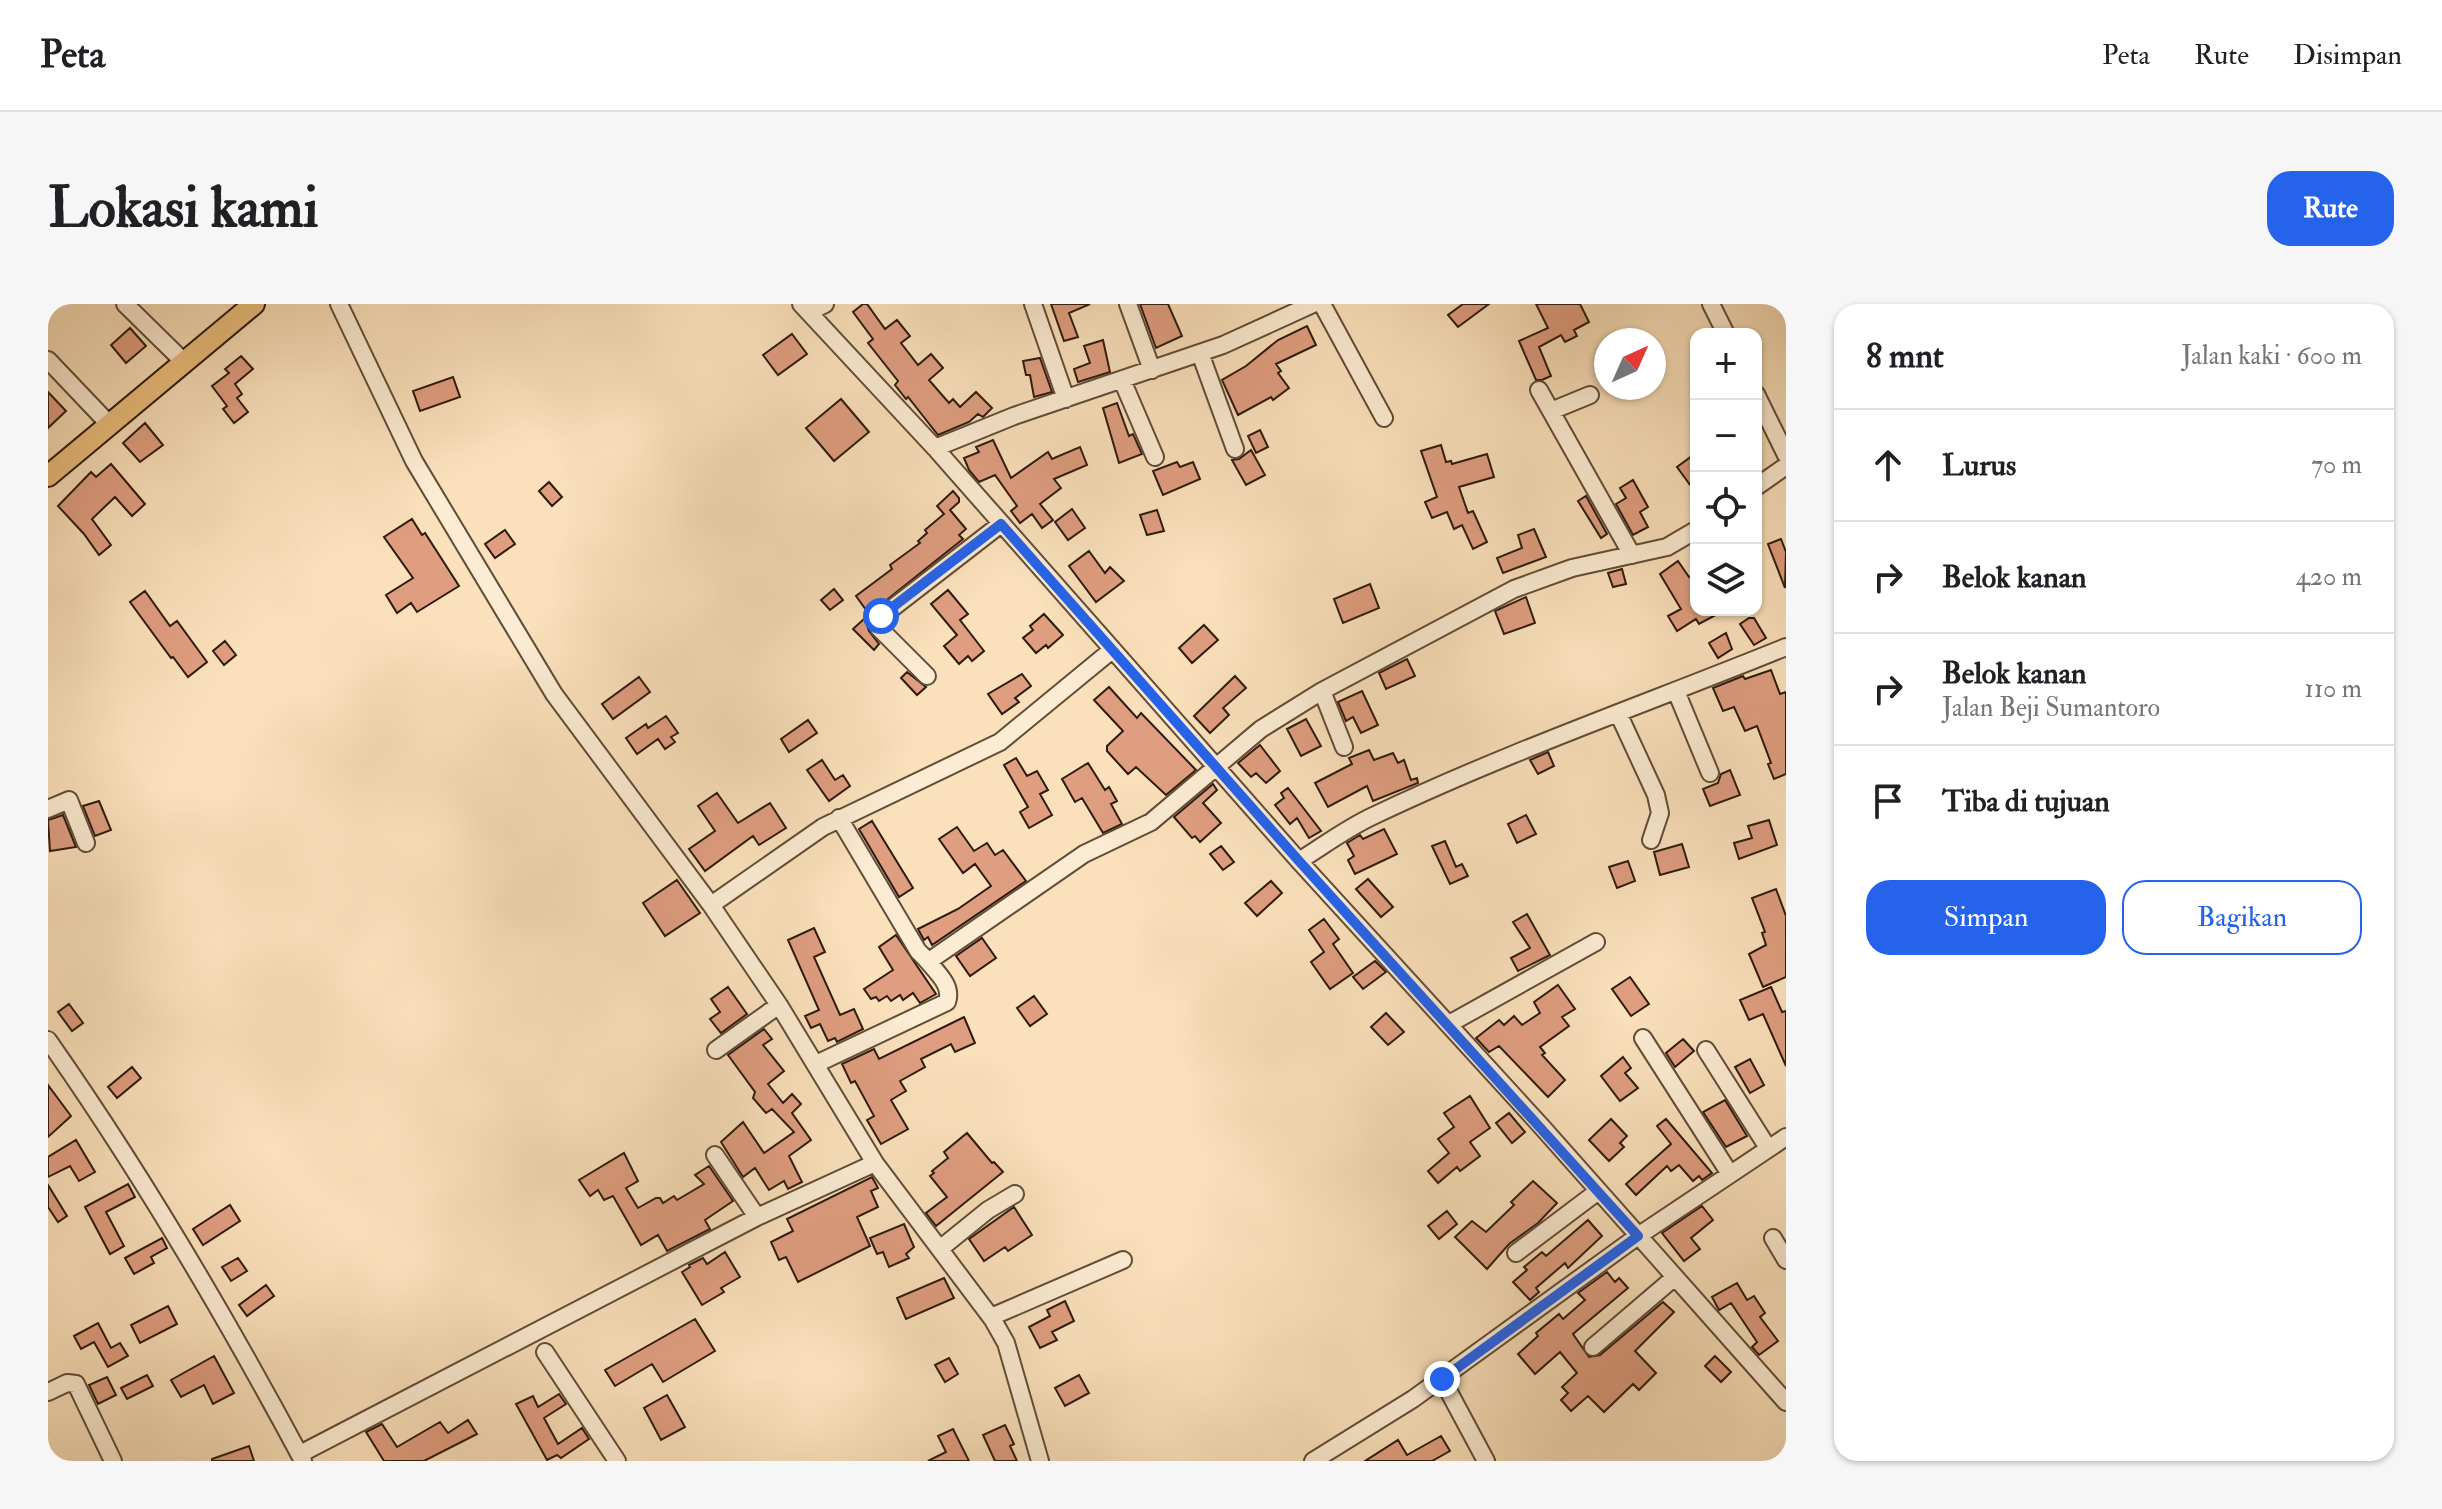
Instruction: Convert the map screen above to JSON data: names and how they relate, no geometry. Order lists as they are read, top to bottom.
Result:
{
  "north": "top right",
  "page": {
    "header": "Peta",
    "nav": ["Peta", "Rute", "Disimpan"],
    "buttons": [
      "Rute",
      ["Simpan", "Bagikan"]
    ],
    "title": "Lokasi kami",
    "heading": ["8 mnt", "Jalan kaki · 600 m"],
    "map_buttons": ["+", "−"],
    "list": [
      ["Lurus", "70 m"],
      ["Belok kanan", "420 m"],
      ["Belok kanan", "Jalan Beji Sumantoro", "110 m"],
      "Tiba di tujuan"
    ]
  }
}
